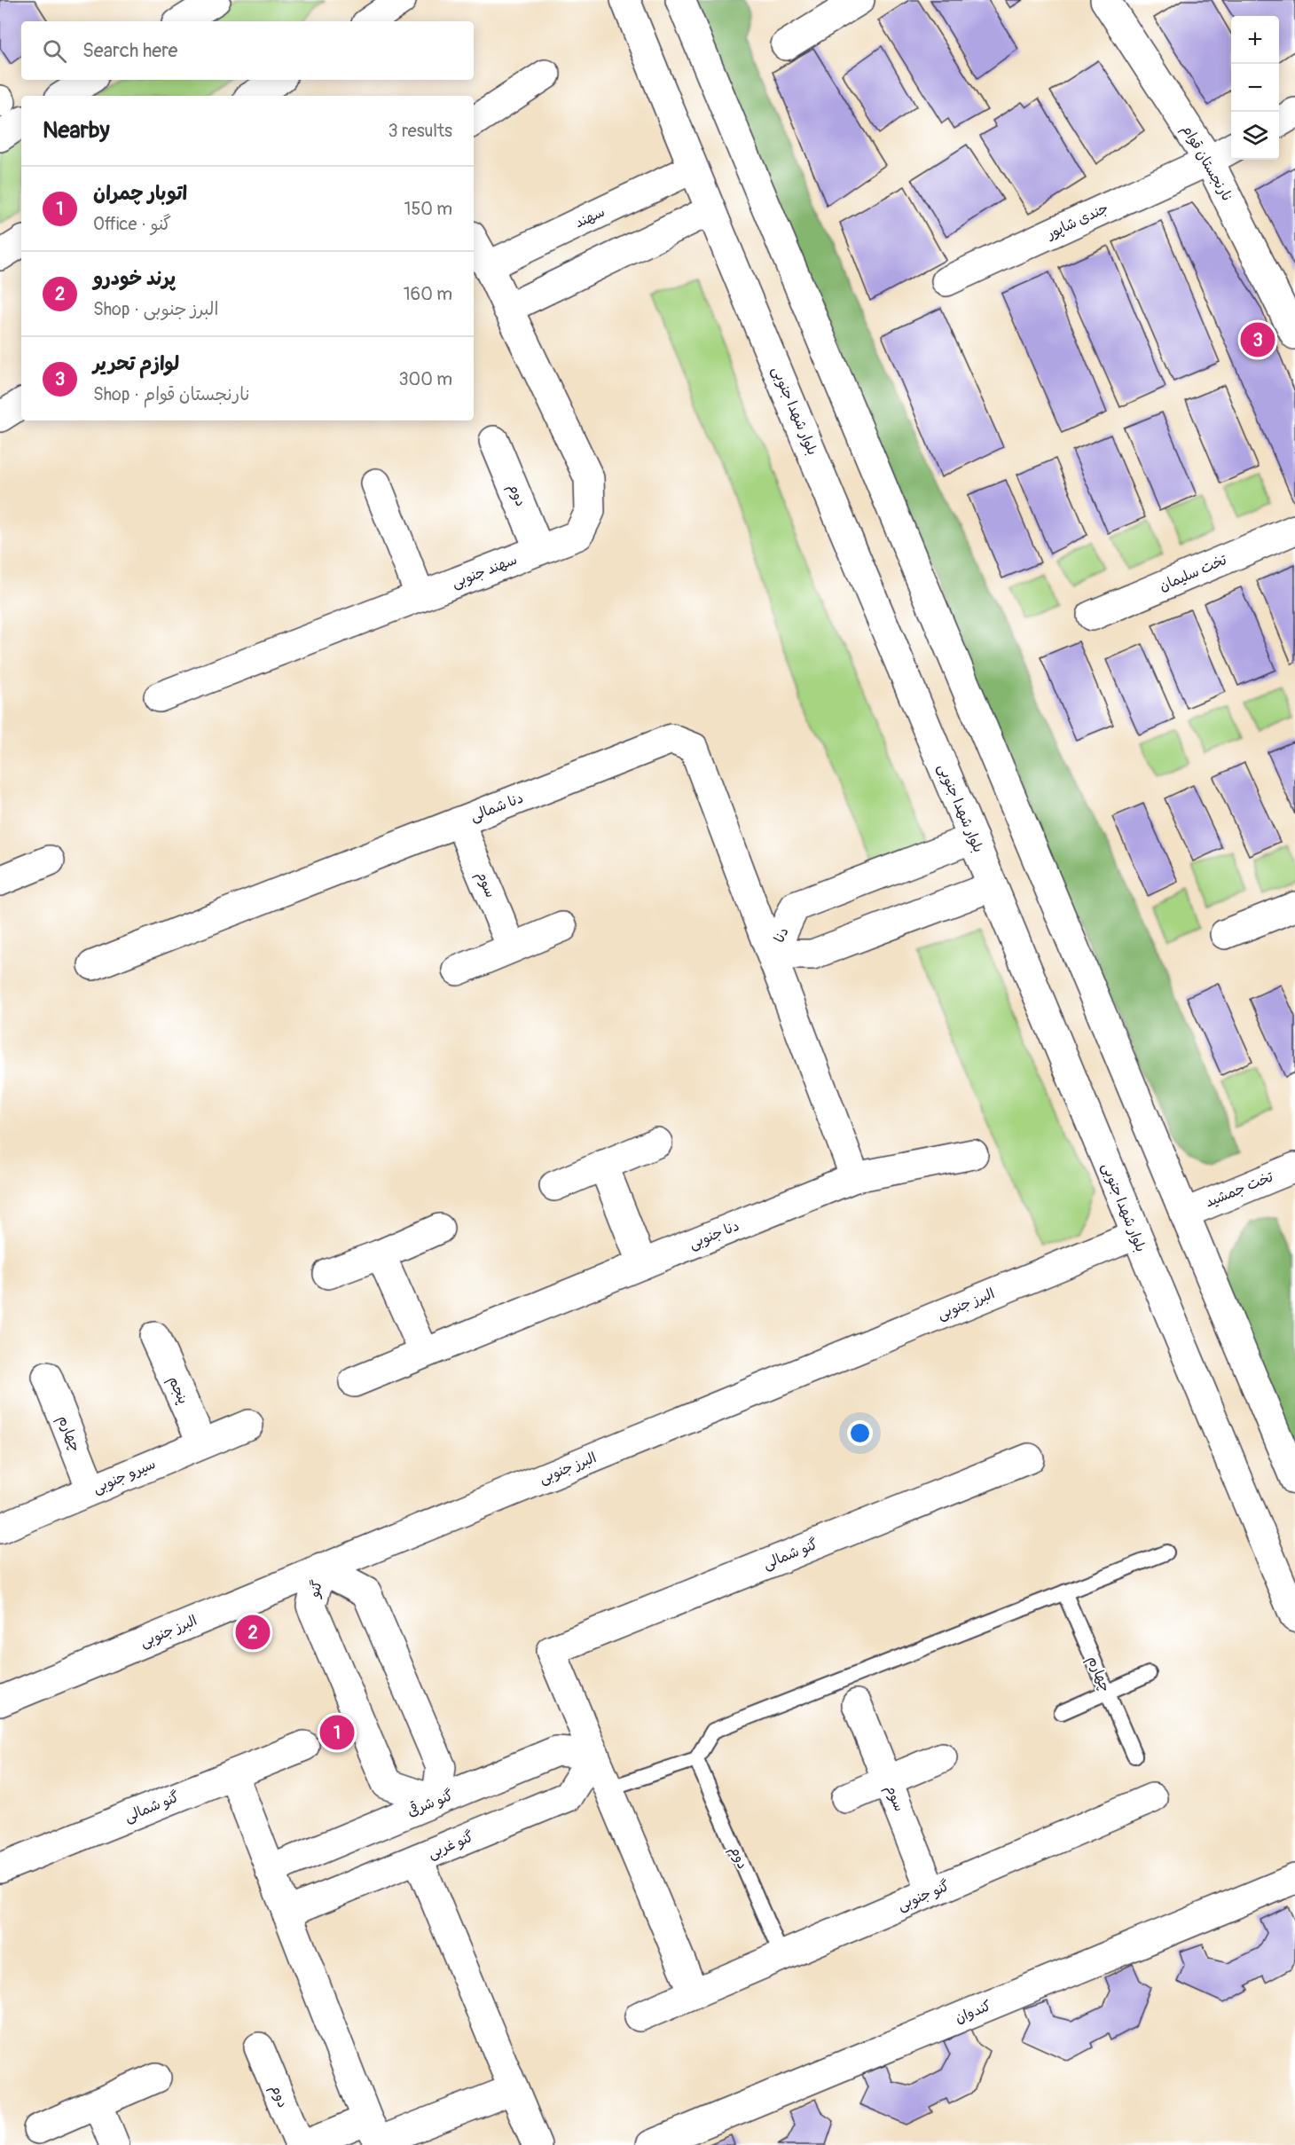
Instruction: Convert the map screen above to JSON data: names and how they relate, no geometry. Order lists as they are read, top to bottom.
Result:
{
  "streets": {
    "street": [
      "نارنجستان قوام",
      "سهند",
      "جندی شاپور",
      "بلوار شهدا جنوبی",
      "دوم",
      "سهند جنوبی",
      "تخت سلیمان",
      "دنا شمالی",
      "سوم",
      "دنا",
      "تخت جمشید",
      "دنا جنوبی",
      "البرز جنوبی",
      "پنجم",
      "چهارم",
      "سیرو جنوبی",
      "گنو شمالی",
      "گنو",
      "گنو شرقی",
      "گنو غربی",
      "گنو جنوبی",
      "کندوان"
    ]
  },
  "crossings": [
    ["نارنجستان قوام", "جندی شاپور"],
    ["سهند", "بلوار شهدا جنوبی"],
    ["سهند", "سهند جنوبی"],
    ["بلوار شهدا جنوبی", "دنا"],
    ["بلوار شهدا جنوبی", "البرز جنوبی"],
    ["دوم", "سهند جنوبی"],
    ["دوم", "گنو جنوبی"],
    ["دنا شمالی", "سوم"],
    ["دنا شمالی", "دنا"],
    ["سوم", "گنو جنوبی"],
    ["البرز جنوبی", "گنو"],
    ["پنجم", "سیرو جنوبی"],
    ["چهارم", "سیرو جنوبی"],
    ["گنو شمالی", "گنو شرقی"],
    ["گنو شمالی", "گنو غربی"],
    ["گنو", "گنو شرقی"],
    ["گنو شرقی", "گنو غربی"]
  ],
  "page": {
    "map_buttons": ["+", "−"],
    "search": "Search here",
    "heading": ["Nearby", "3 results"],
    "list": [
      {
        "mark": "1",
        "name": "اتوبار چمران",
        "note": "Office · گنو",
        "value": "150 m"
      },
      {
        "mark": "2",
        "name": "پرند خودرو",
        "note": "Shop · البرز جنوبی",
        "value": "160 m"
      },
      {
        "mark": "3",
        "name": "لوازم تحریر",
        "note": "Shop · نارنجستان قوام",
        "value": "300 m"
      }
    ],
    "pins": ["3", "2", "1"]
  }
}
